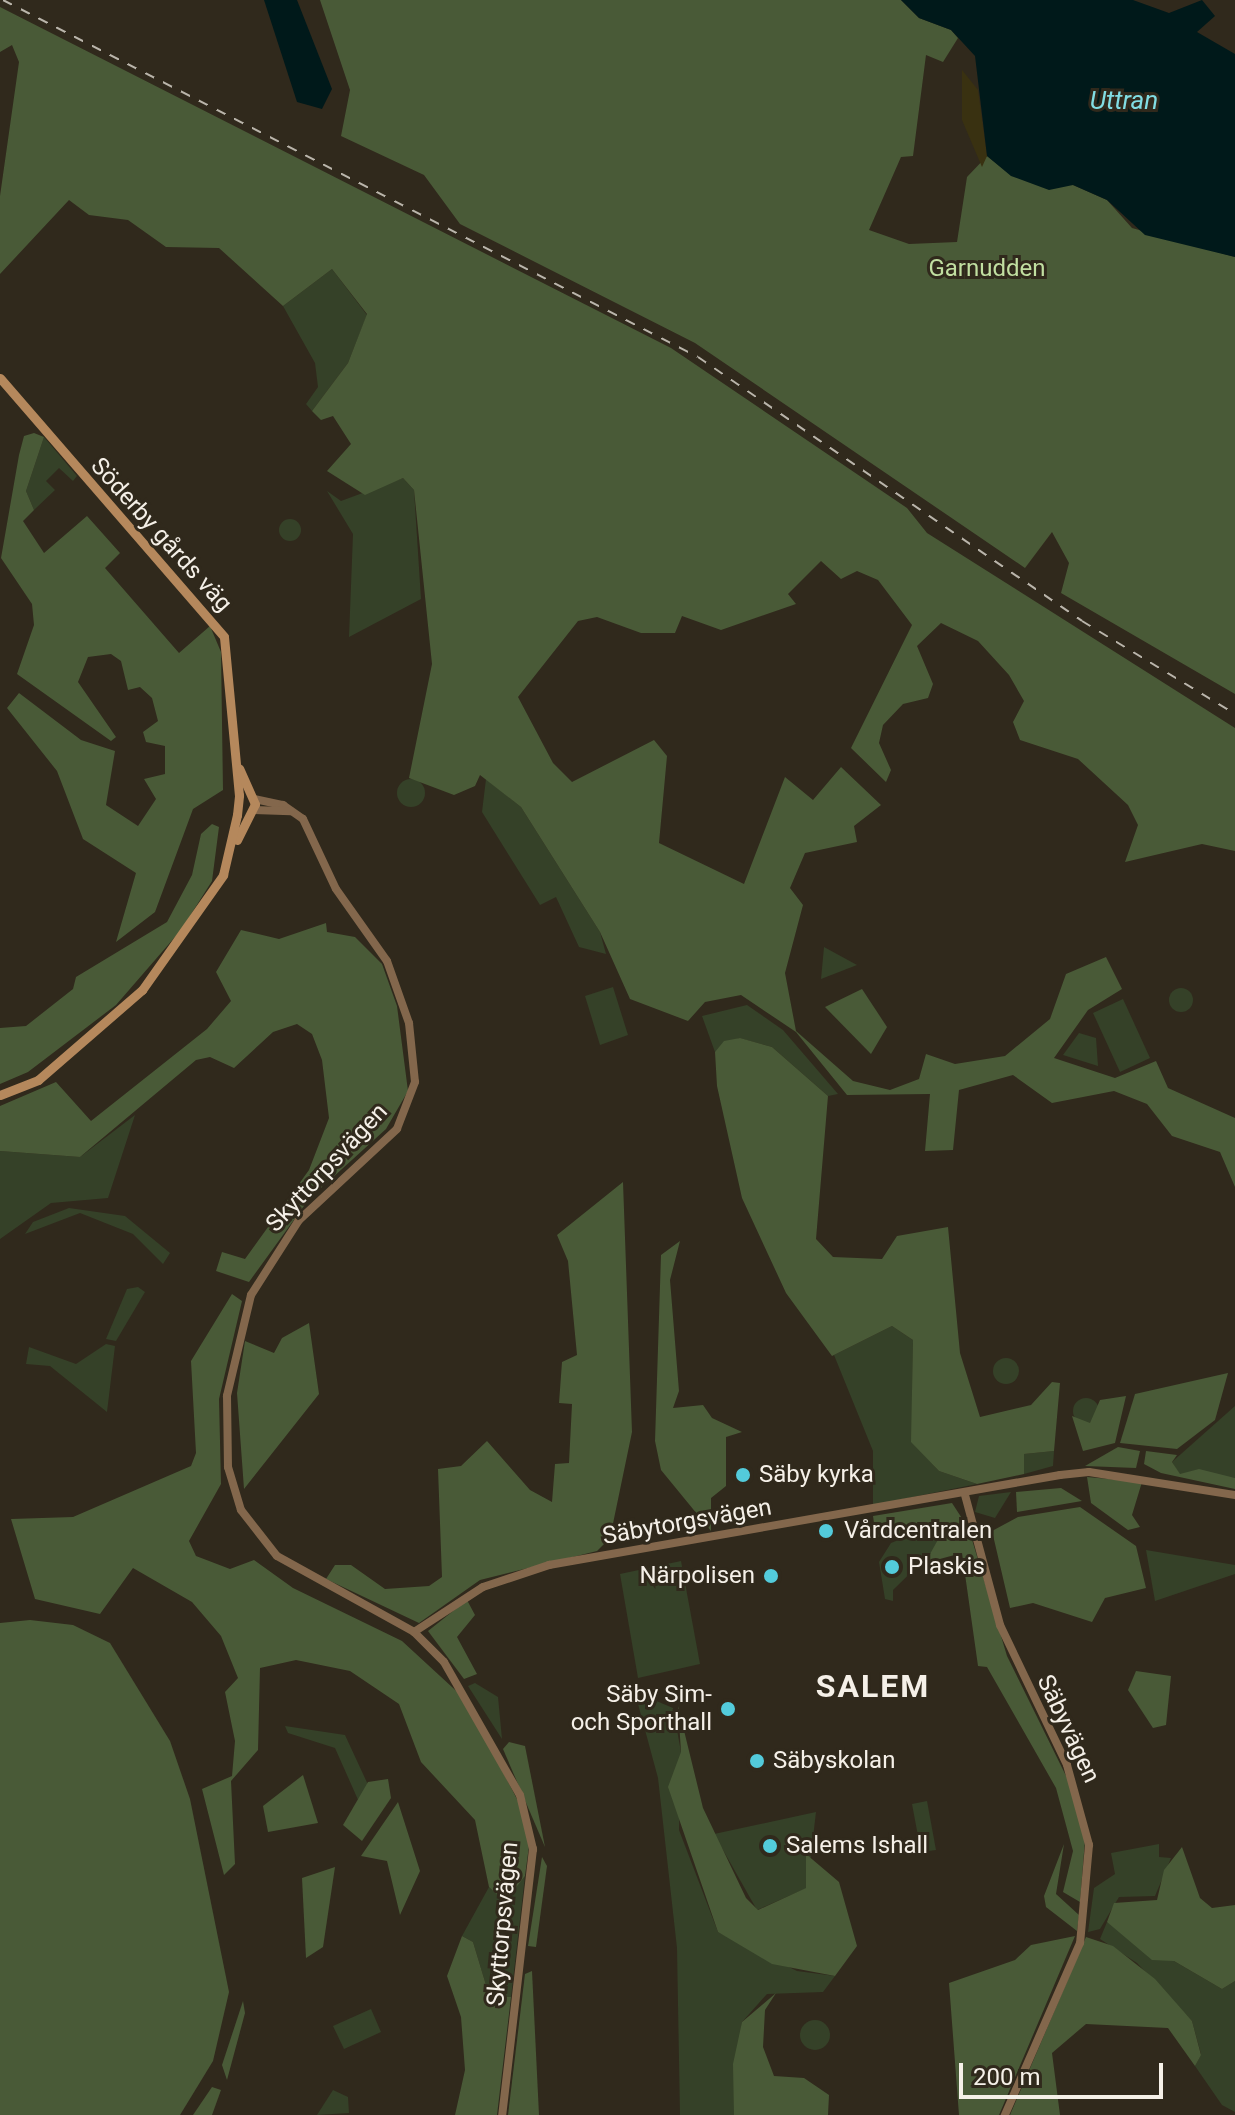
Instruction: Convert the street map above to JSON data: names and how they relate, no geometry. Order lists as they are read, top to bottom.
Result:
{
  "streets": {
    "main road": ["Söderby gårds väg"],
    "street": ["Skyttorpsvägen", "Säbytorgsvägen", "Säbyvägen"]
  },
  "crossings": [
    ["Söderby gårds väg", "Skyttorpsvägen"],
    ["Skyttorpsvägen", "Säbytorgsvägen"],
    ["Säbytorgsvägen", "Säbyvägen"]
  ],
  "districts": ["SALEM"],
  "water": ["Uttran"],
  "parks": ["Garnudden"],
  "places": [
    "Säby kyrka",
    "Vårdcentralen",
    "Plaskis",
    "Närpolisen",
    "Säby Sim- och Sporthall",
    "Säbyskolan",
    "Salems Ishall"
  ],
  "scale_bar": "200 m"
}
